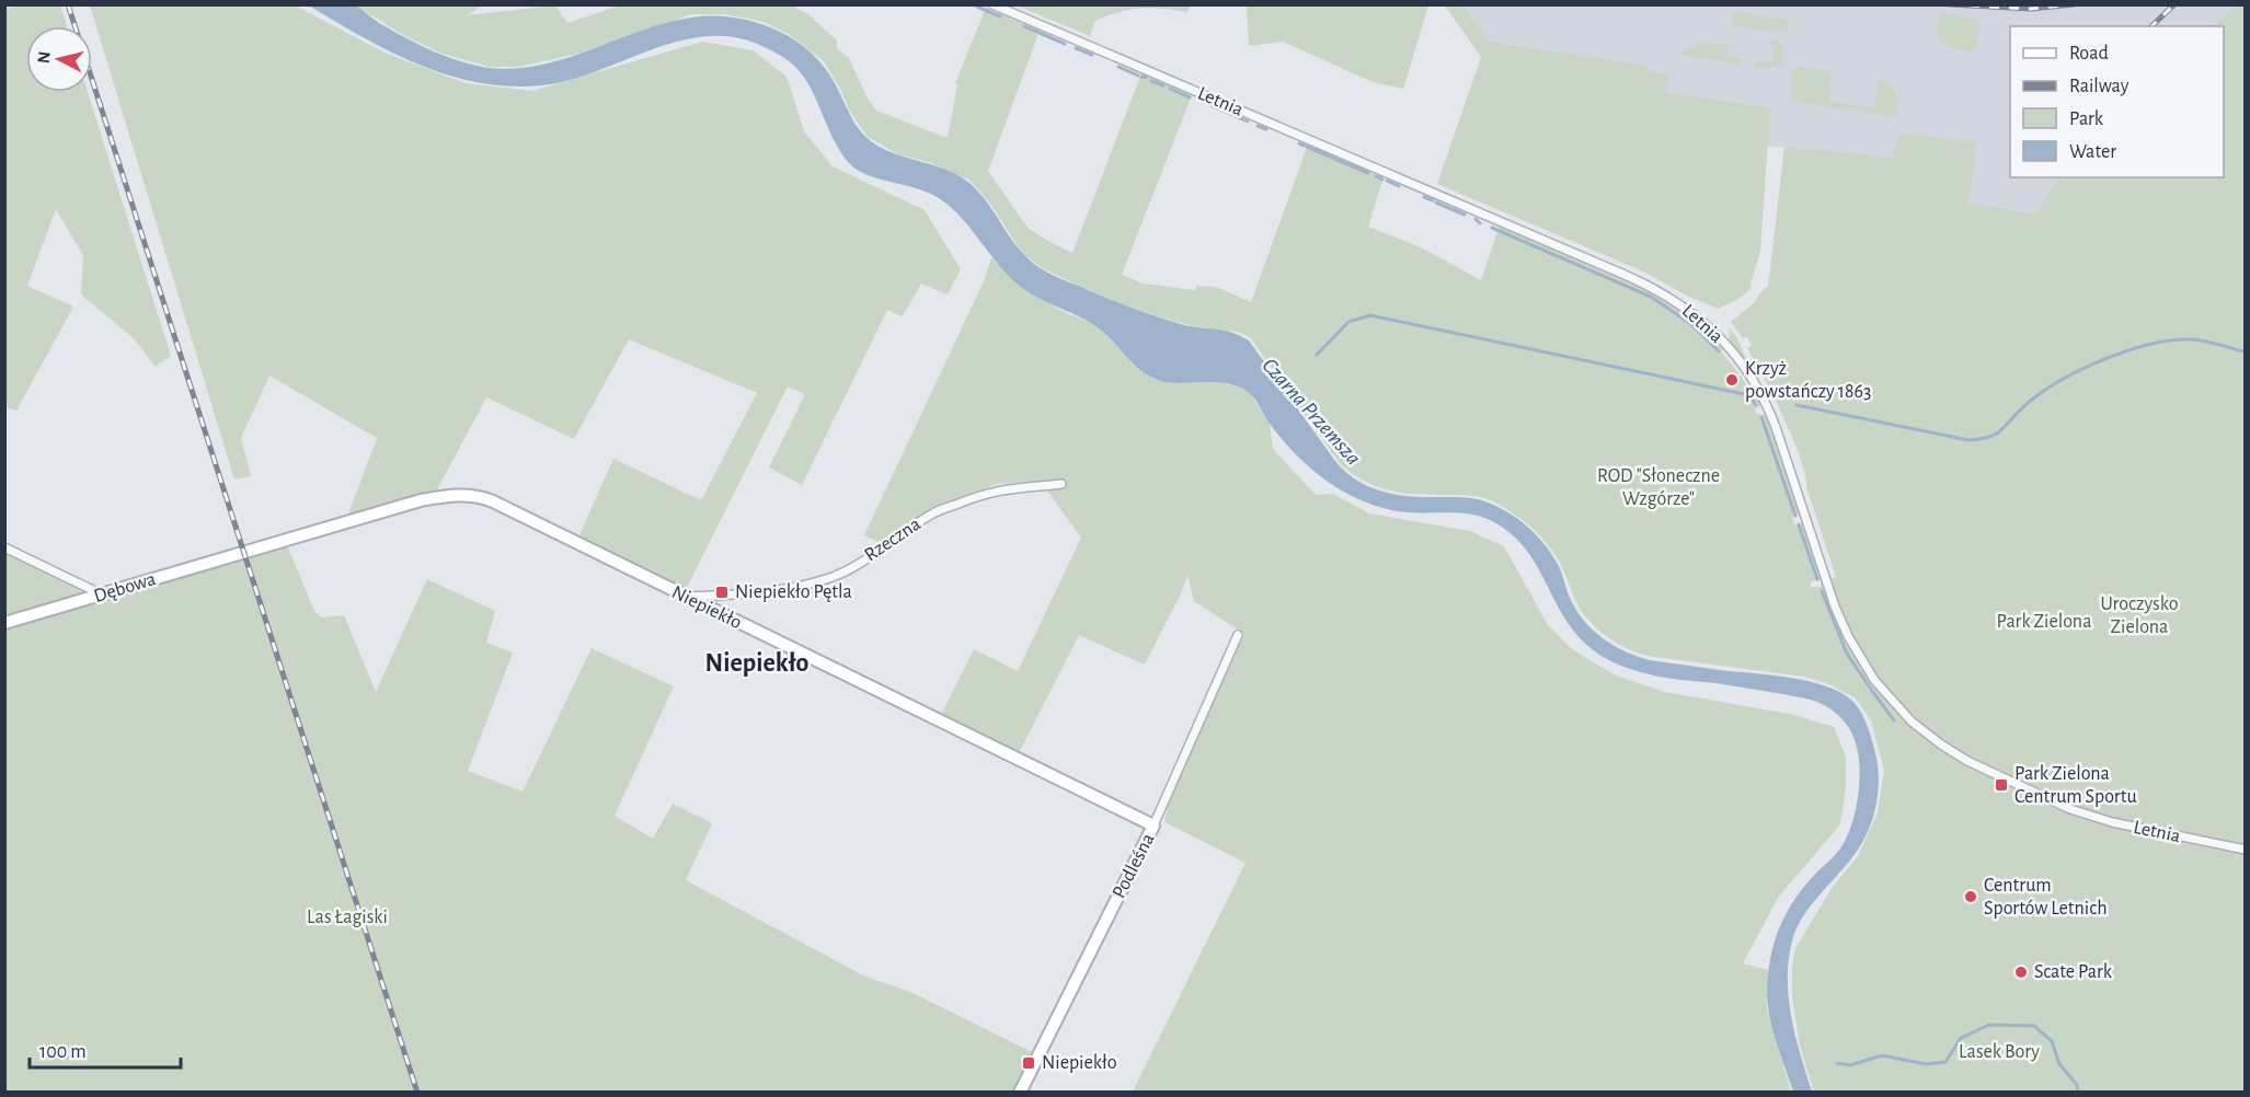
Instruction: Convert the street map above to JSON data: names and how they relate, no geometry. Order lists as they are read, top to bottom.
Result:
{
  "streets": {
    "street": [
      "Letnia",
      "Rzeczna",
      "Dębowa",
      "Niepiekło",
      "Podleśna"
    ]
  },
  "crossings": [
    ["Rzeczna", "Niepiekło"],
    ["Dębowa", "Niepiekło"],
    ["Niepiekło", "Podleśna"]
  ],
  "districts": ["Niepiekło"],
  "water": ["Czarna Przemsza"],
  "parks": [
    "ROD \"Słoneczne Wzgórze\"",
    "Uroczysko Zielona",
    "Park Zielona",
    "Las Łagiski",
    "Lasek Bory"
  ],
  "places": {
    "other": ["Krzyż powstańczy 1863", "Centrum Sportów Letnich", "Scate Park"],
    "transit": ["Niepiekło Pętla", "Park Zielona Centrum Sportu", "Niepiekło"]
  },
  "legend": [
    "Road",
    "Railway",
    "Park",
    "Water"
  ],
  "scale_bar": "100 m",
  "north": "left"
}
